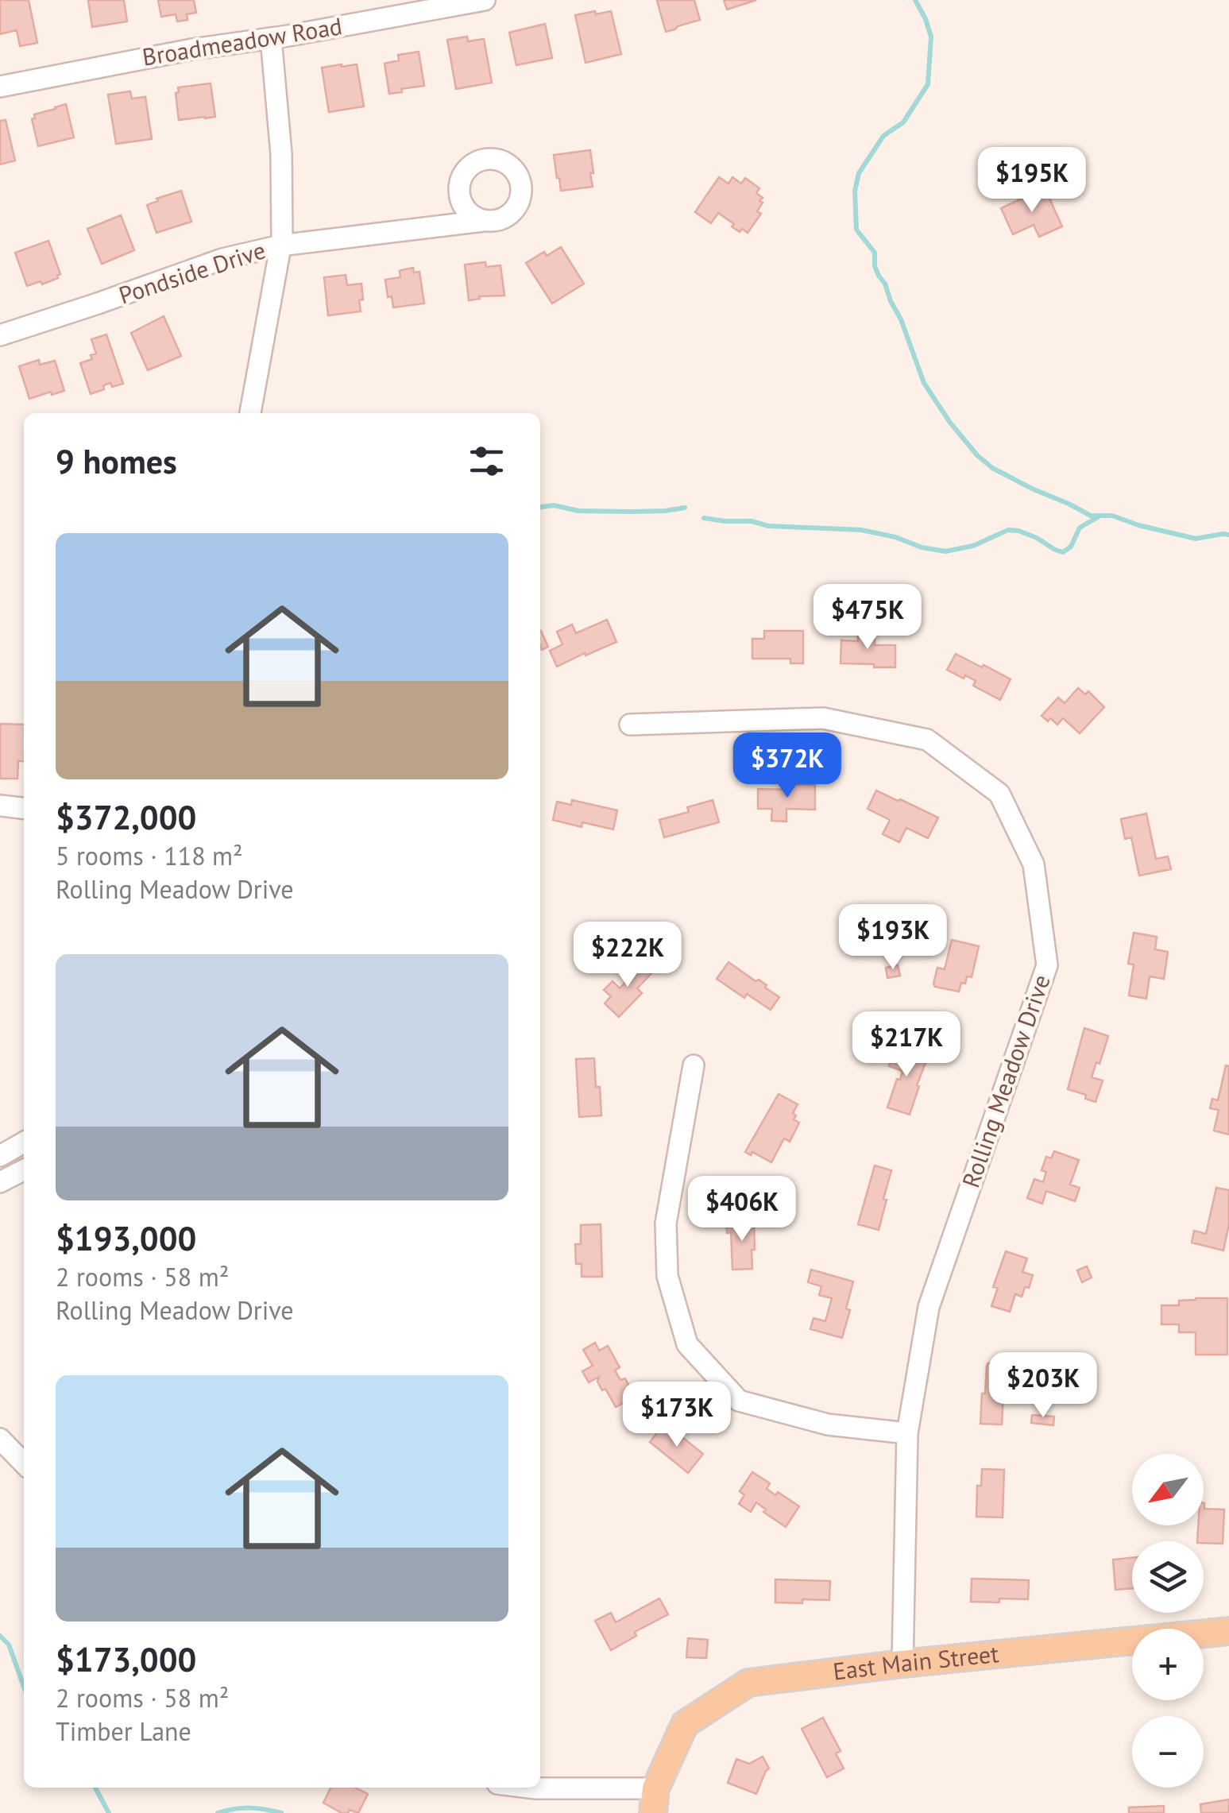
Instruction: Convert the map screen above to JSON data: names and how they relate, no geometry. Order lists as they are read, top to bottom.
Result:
{
  "streets": {
    "main road": ["East Main Street"],
    "street": ["Broadmeadow Road", "Pondside Drive", "Rolling Meadow Drive"]
  },
  "crossings": [
    ["Rolling Meadow Drive", "East Main Street"]
  ],
  "north": "bottom left",
  "page": {
    "price": [
      "$195K",
      "$475K",
      "$372K",
      "$193K",
      "$222K",
      "$217K",
      "$406K",
      "$203K",
      "$173K"
    ],
    "heading": "9 homes",
    "list": [
      {
        "name": "$372,000",
        "note": "5 rooms · 118 m² · Rolling Meadow Drive"
      },
      {
        "name": "$193,000",
        "note": "2 rooms · 58 m² · Rolling Meadow Drive"
      },
      {
        "name": "$173,000",
        "note": "2 rooms · 58 m² · Timber Lane"
      }
    ],
    "map_buttons": ["+", "−"]
  }
}
